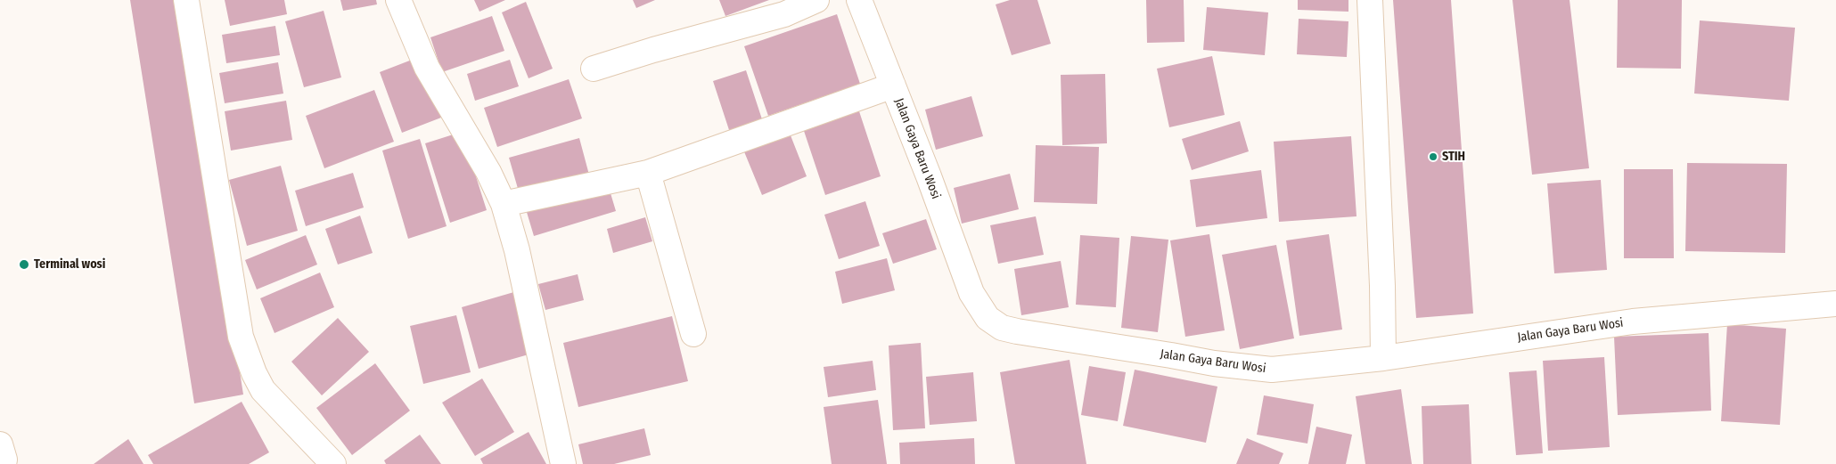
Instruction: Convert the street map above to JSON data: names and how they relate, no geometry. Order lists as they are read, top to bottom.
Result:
{
  "streets": {
    "street": ["Jalan Gaya Baru Wosi"]
  },
  "places": ["STIH", "Terminal wosi"]
}
